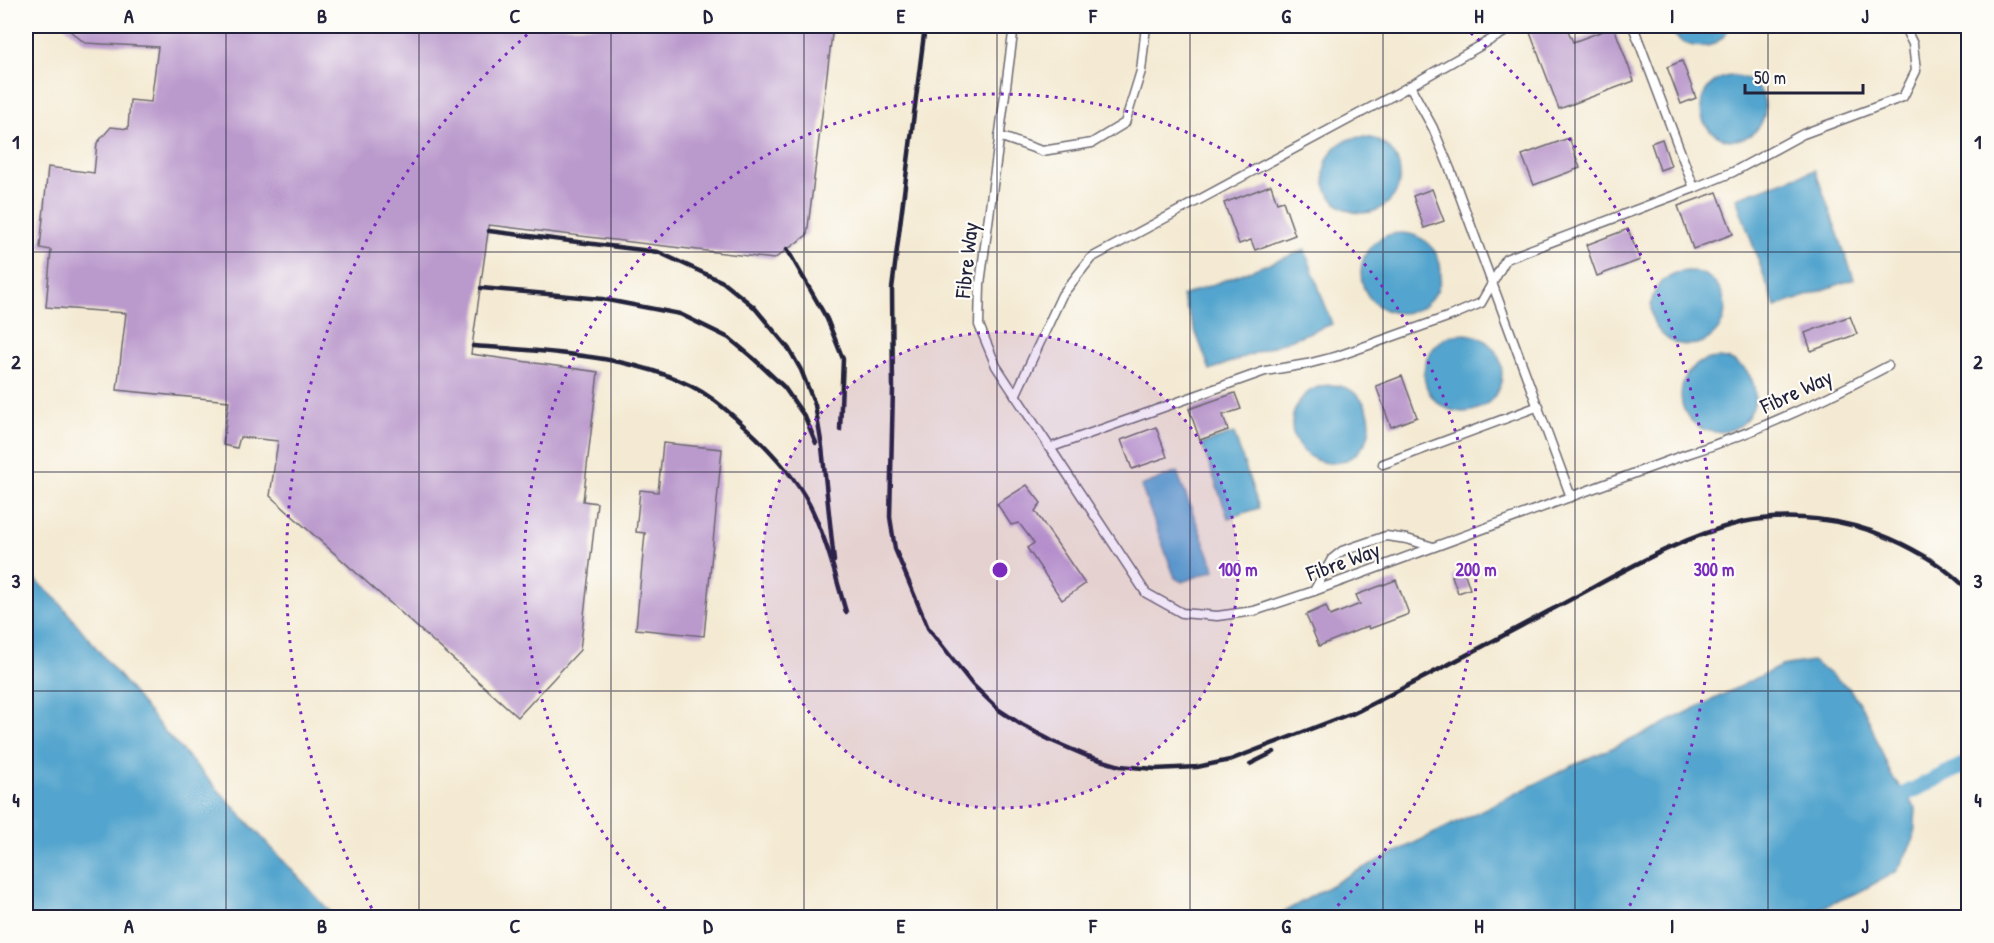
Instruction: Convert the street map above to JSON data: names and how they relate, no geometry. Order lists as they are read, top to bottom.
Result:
{
  "streets": {
    "lane": ["Fibre Way"]
  },
  "scale_bar": "50 m",
  "grid": {
    "columns": [
      "A",
      "B",
      "C",
      "D",
      "E",
      "F",
      "G",
      "H",
      "I",
      "J"
    ],
    "rows": [
      "1",
      "2",
      "3",
      "4"
    ]
  },
  "rings": ["100 m", "200 m", "300 m"]
}
